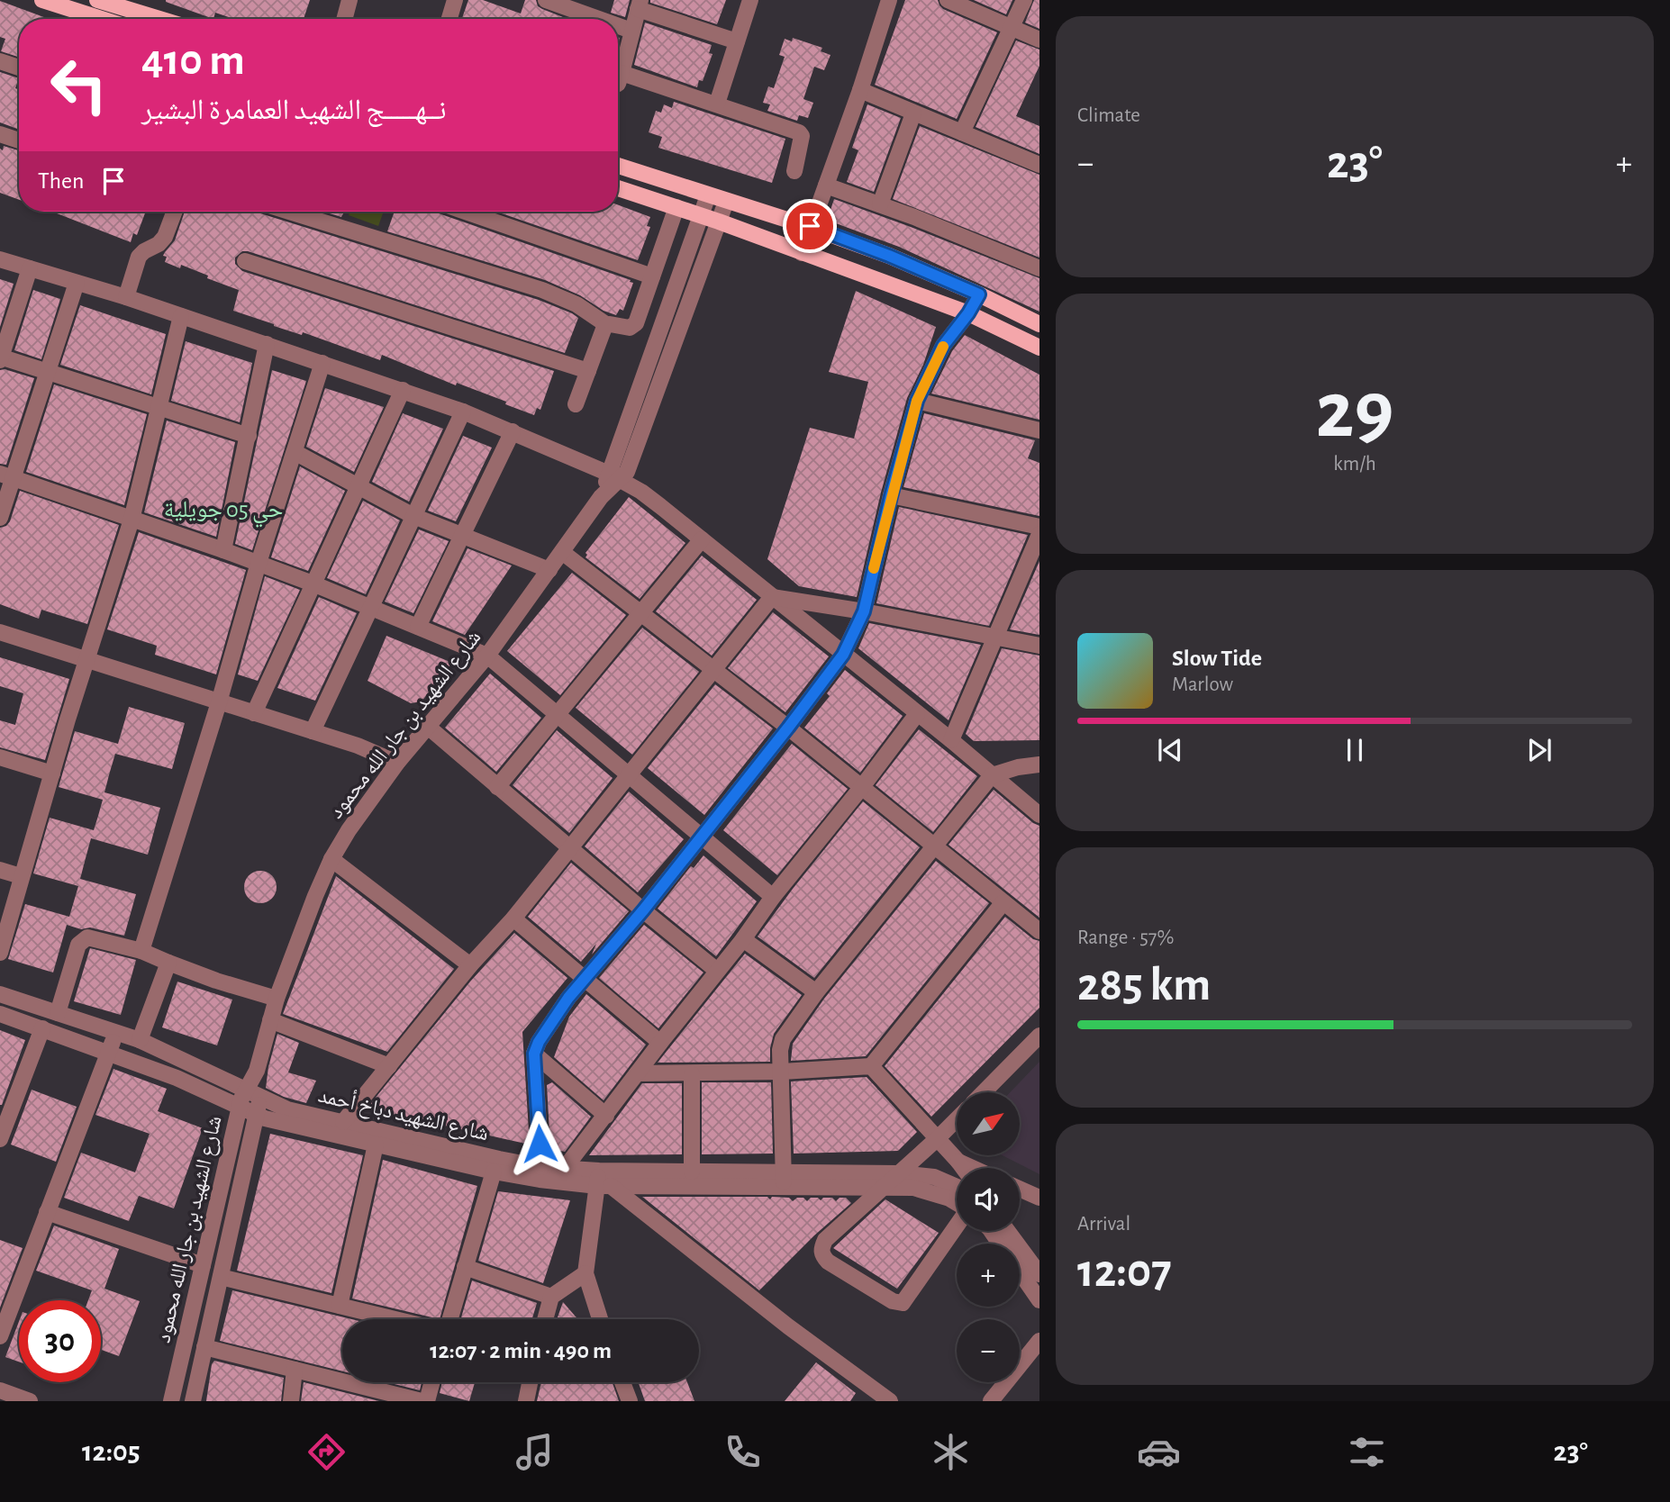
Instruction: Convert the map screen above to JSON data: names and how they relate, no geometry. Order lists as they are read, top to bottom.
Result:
{
  "streets": {
    "street": ["شارع الشهيد بن جار الله محمود", "شارع الشهيد دباخ أحمد"]
  },
  "crossings": [
    ["شارع الشهيد بن جار الله محمود", "شارع الشهيد دباخ أحمد"]
  ],
  "districts": ["حي 05 جويلية"],
  "north": "top right",
  "page": {
    "tile": [
      "Climate",
      ["29", "km/h"],
      ["Range · 57%", "285 km"],
      ["Arrival", "12:07"]
    ],
    "turn": ["410 m", "نــهـــــج الشهيد العمامرة البشير"],
    "heat": ["−", "23°", "+"],
    "then": "Then",
    "song": ["Slow Tide", "Marlow"],
    "map_buttons": ["+", "−"],
    "limit": "30",
    "trip": "12:07 · 2 min · 490 m",
    "tabs": ["12:05", "23°"]
  }
}
